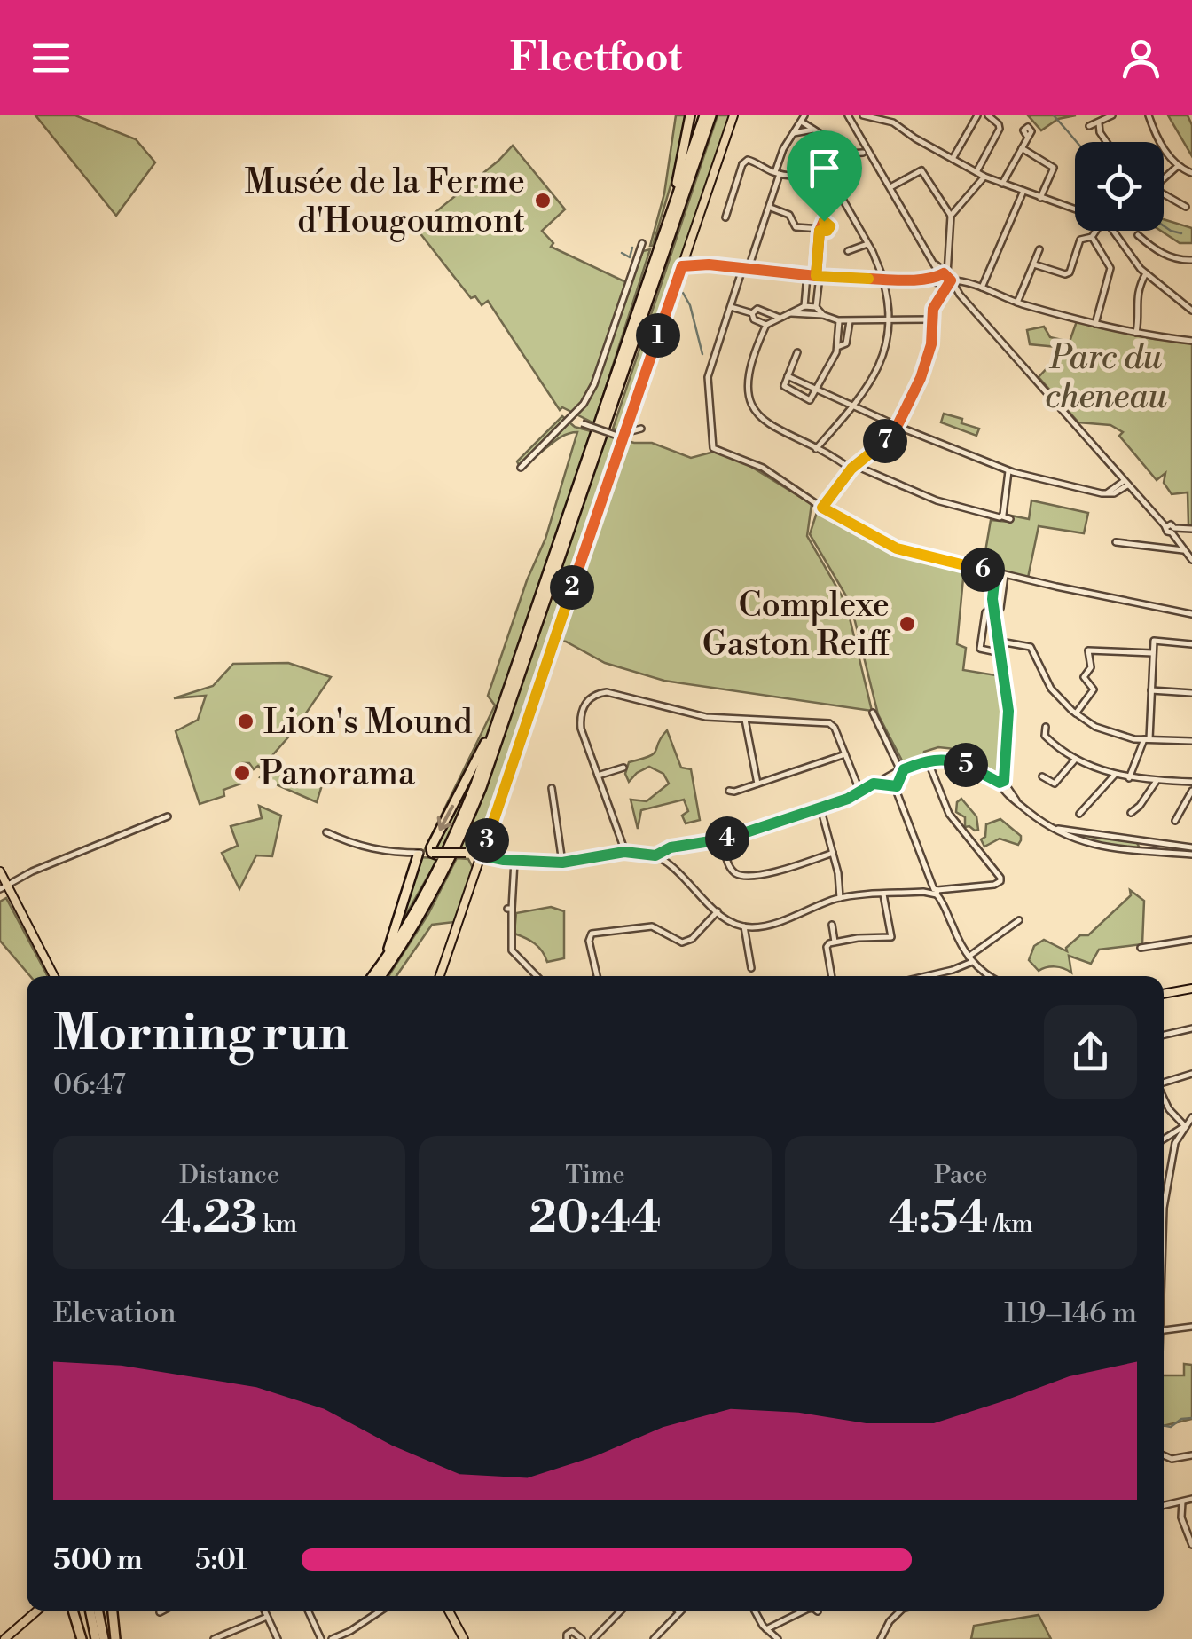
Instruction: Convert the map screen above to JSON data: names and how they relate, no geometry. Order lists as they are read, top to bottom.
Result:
{
  "parks": ["Parc du cheneau"],
  "places": [
    "Musée de la Ferme d'Hougoumont",
    "Complexe Gaston Reiff",
    "Lion's Mound",
    "Panorama"
  ],
  "page": {
    "header": "Fleetfoot",
    "pins": [
      "1",
      "7",
      "6",
      "2",
      "5",
      "4",
      "3"
    ],
    "heading": ["Morning run", "06:47"],
    "stats": [
      ["Distance", "4.23 km"],
      ["Time", "20:44"],
      ["Pace", "4:54 /km"]
    ],
    "chart": ["Elevation", "119–146 m"],
    "list": [
      {
        "name": "500 m",
        "note": "5:01"
      }
    ]
  }
}
